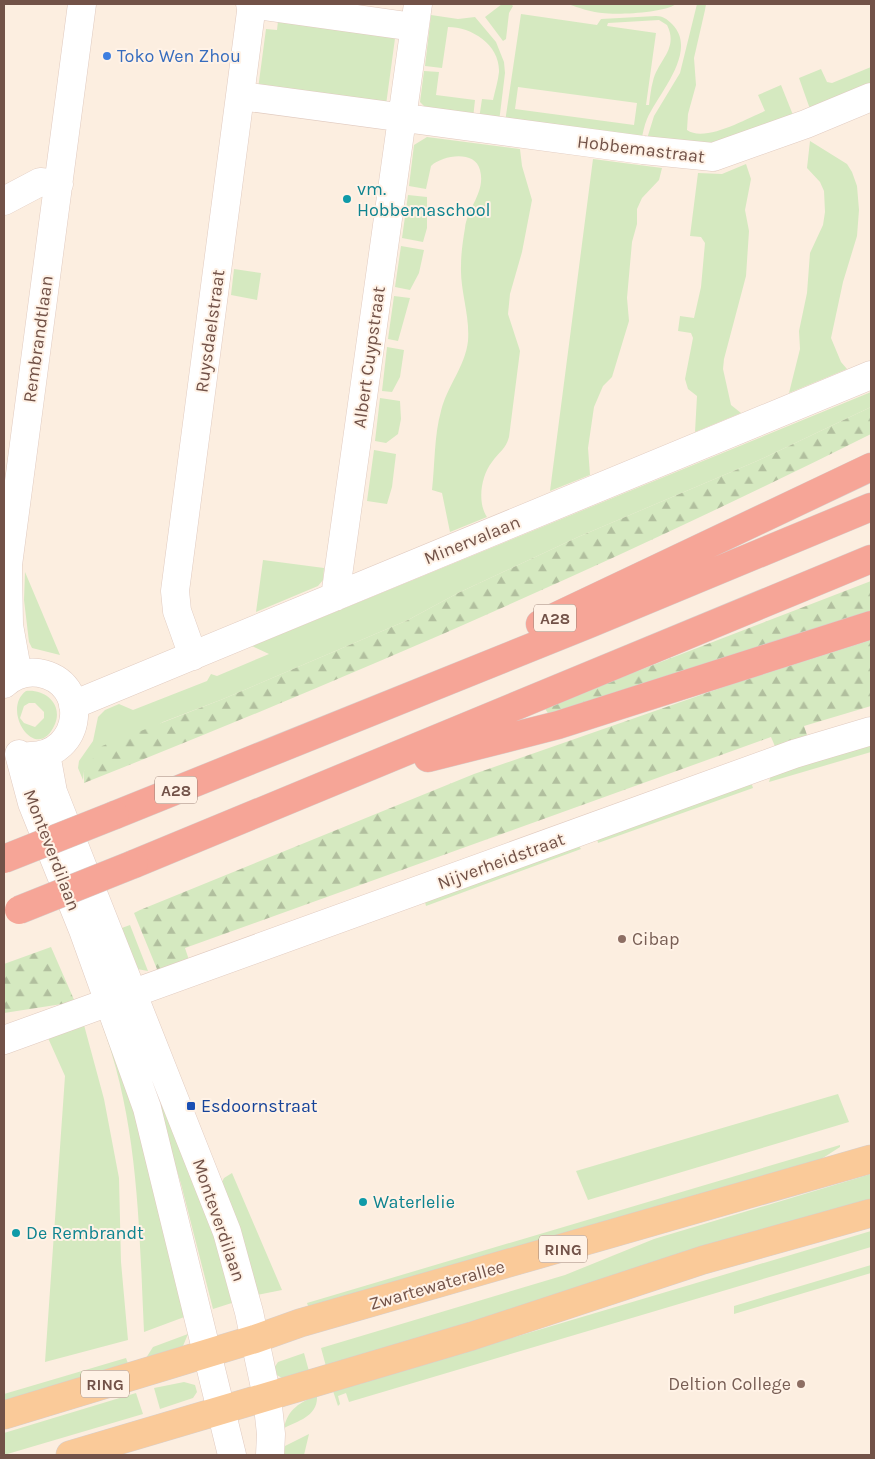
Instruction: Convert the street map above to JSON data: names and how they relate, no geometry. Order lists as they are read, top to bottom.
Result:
{
  "streets": {
    "highway": ["A28"],
    "main road": ["RING", "Zwartewaterallee"],
    "street": [
      "Hobbemastraat",
      "Ruysdaelstraat",
      "Rembrandtlaan",
      "Albert Cuypstraat",
      "Minervalaan",
      "Monteverdilaan",
      "Nijverheidstraat"
    ]
  },
  "crossings": [
    ["Hobbemastraat", "Ruysdaelstraat"],
    ["Hobbemastraat", "Albert Cuypstraat"],
    ["Ruysdaelstraat", "Minervalaan"],
    ["Albert Cuypstraat", "Minervalaan"],
    ["Monteverdilaan", "Nijverheidstraat"],
    ["Monteverdilaan", "Zwartewaterallee"]
  ],
  "places": {
    "other": [
      "Toko Wen Zhou",
      "vm. Hobbemaschool",
      "Cibap",
      "Waterlelie",
      "De Rembrandt",
      "Deltion College"
    ],
    "transit": ["Esdoornstraat"]
  }
}
